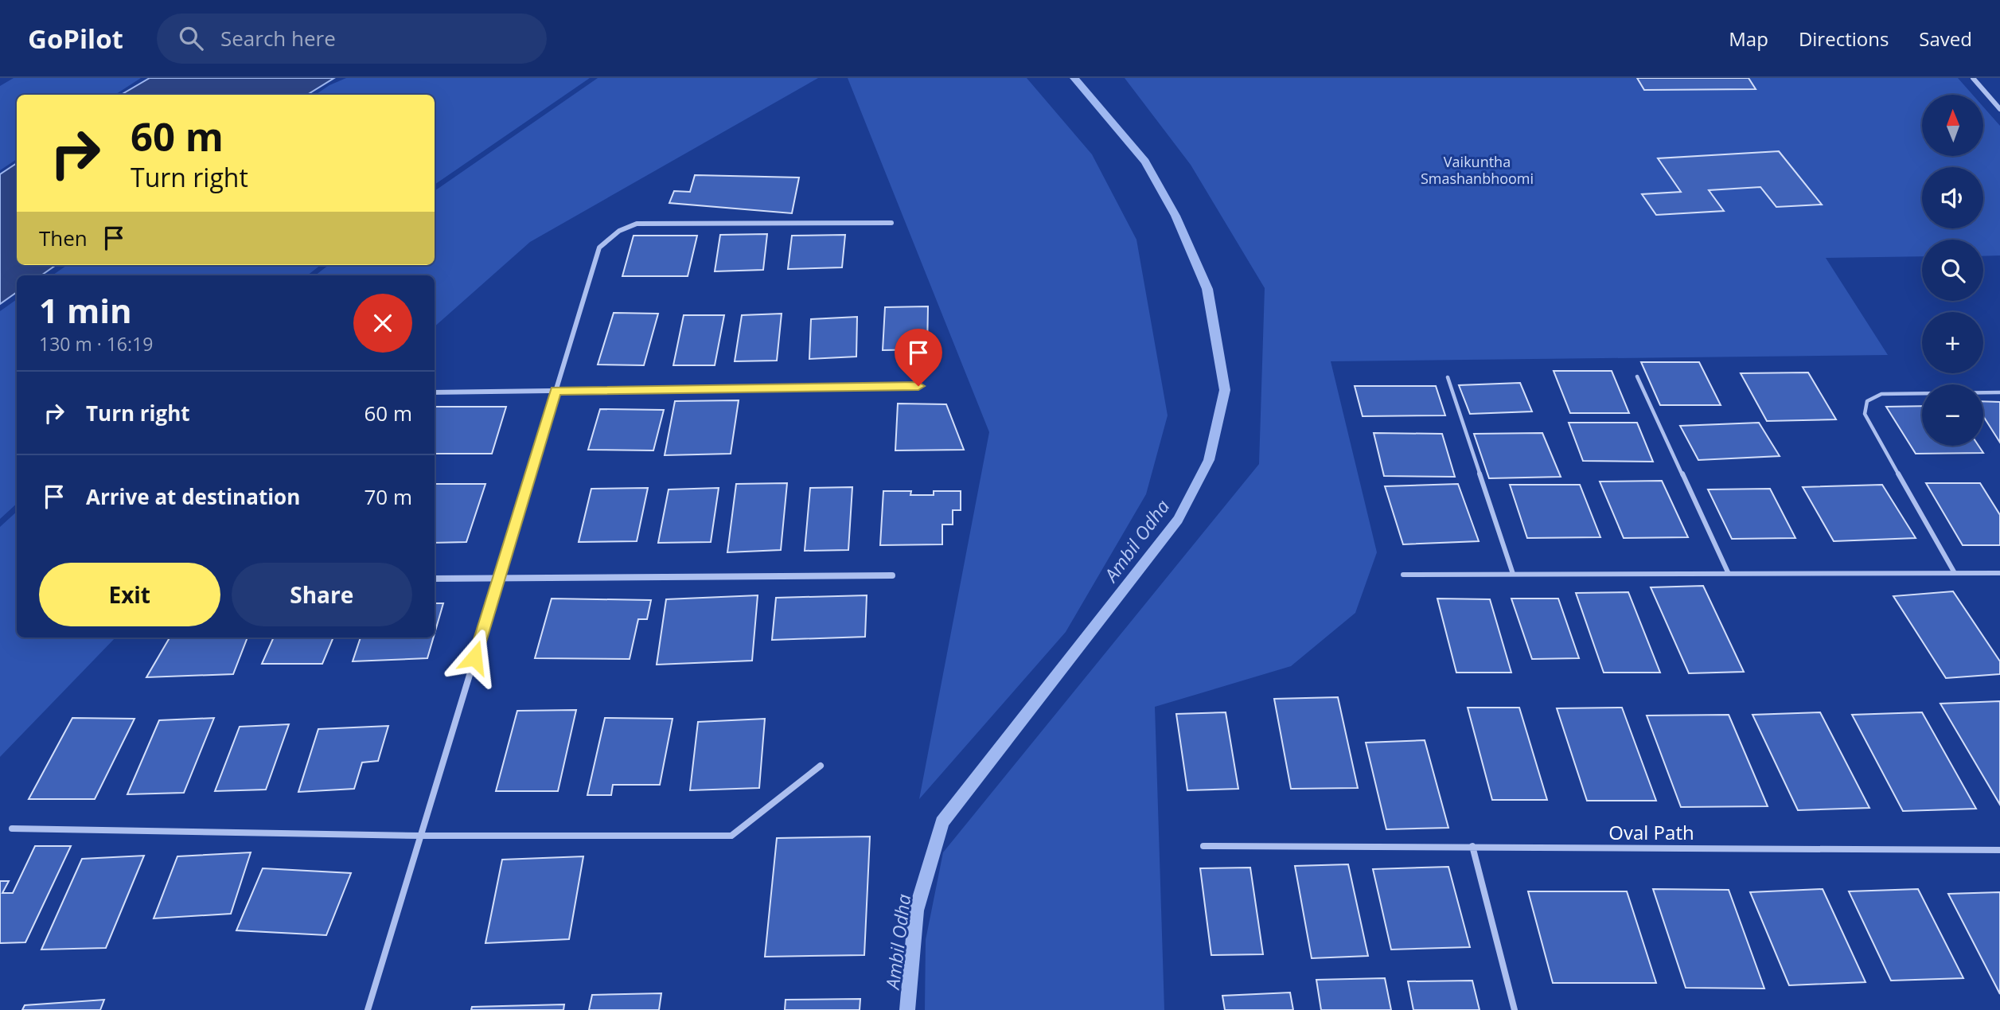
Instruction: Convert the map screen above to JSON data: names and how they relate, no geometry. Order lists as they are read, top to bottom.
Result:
{
  "streets": {
    "street": ["Oval Path"]
  },
  "water": ["Ambil Odha"],
  "parks": ["Vaikuntha Smashanbhoomi"],
  "north": "top",
  "page": {
    "header": "GoPilot",
    "search": "Search here",
    "nav": ["Map", "Directions", "Saved"],
    "map_buttons": ["+", "−"],
    "turn": ["60 m", "Turn right"],
    "then": "Then",
    "heading": ["1 min", "130 m · 16:19"],
    "list": [
      {
        "name": "Turn right",
        "value": "60 m"
      },
      {
        "name": "Arrive at destination",
        "value": "70 m"
      }
    ],
    "buttons": ["Exit", "Share"]
  }
}
